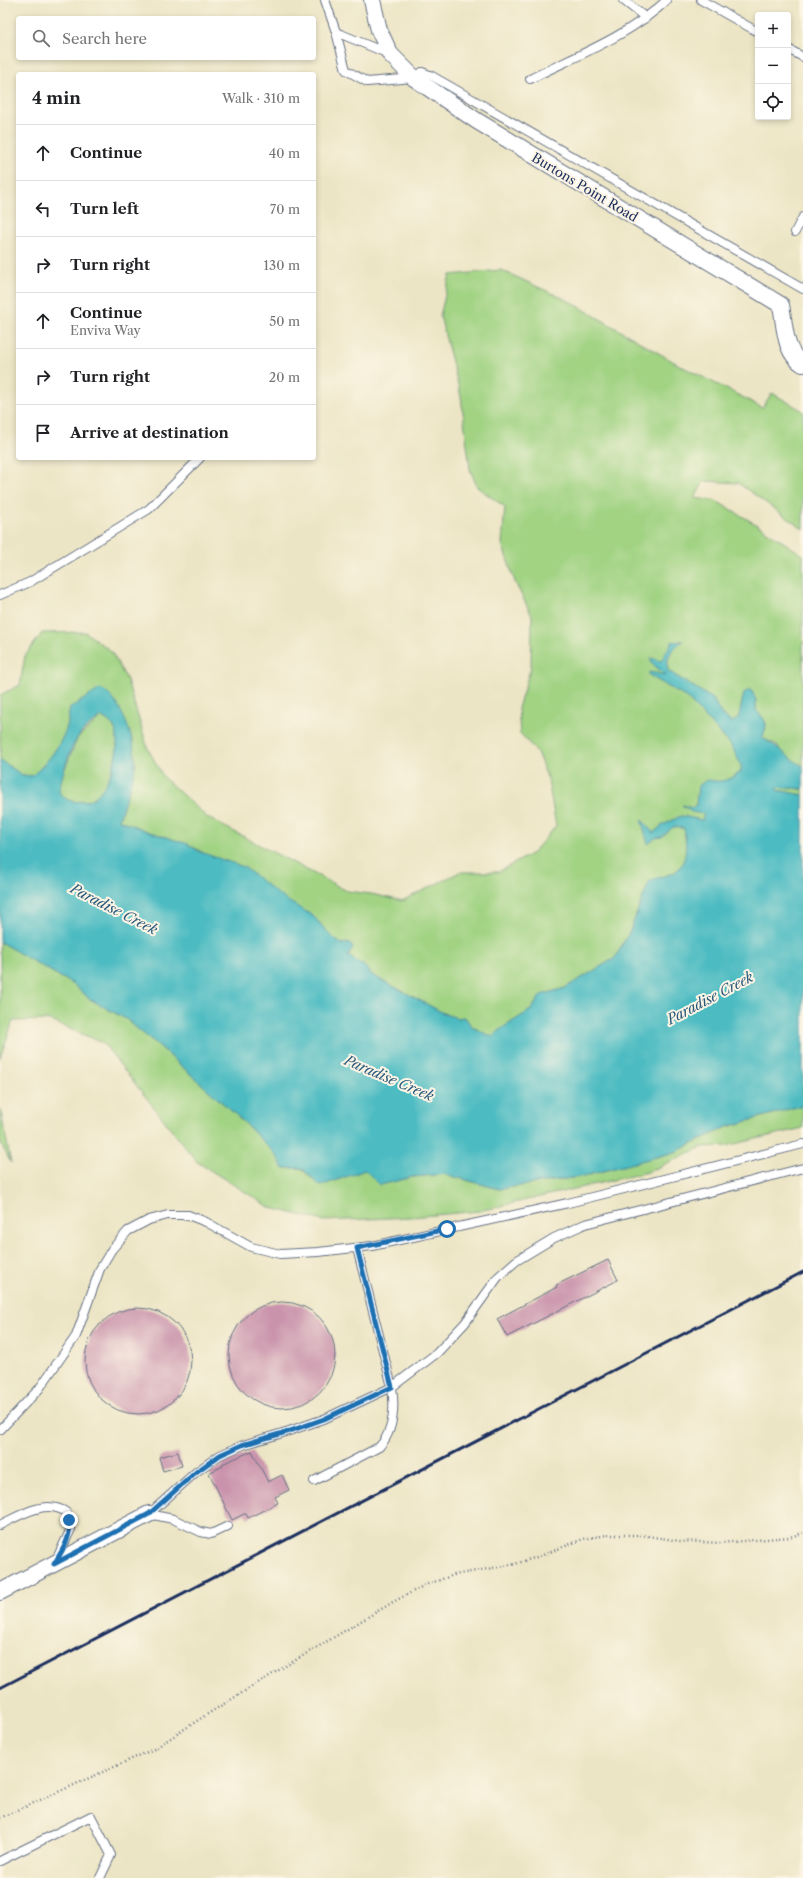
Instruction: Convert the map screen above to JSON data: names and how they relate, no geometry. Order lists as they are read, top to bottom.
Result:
{
  "streets": {
    "street": ["Burtons Point Road"]
  },
  "water": ["Paradise Creek"],
  "page": {
    "map_buttons": ["+", "−"],
    "search": "Search here",
    "heading": ["4 min", "Walk · 310 m"],
    "list": [
      ["Continue", "40 m"],
      ["Turn left", "70 m"],
      ["Turn right", "130 m"],
      ["Continue", "Enviva Way", "50 m"],
      ["Turn right", "20 m"],
      "Arrive at destination"
    ]
  }
}
